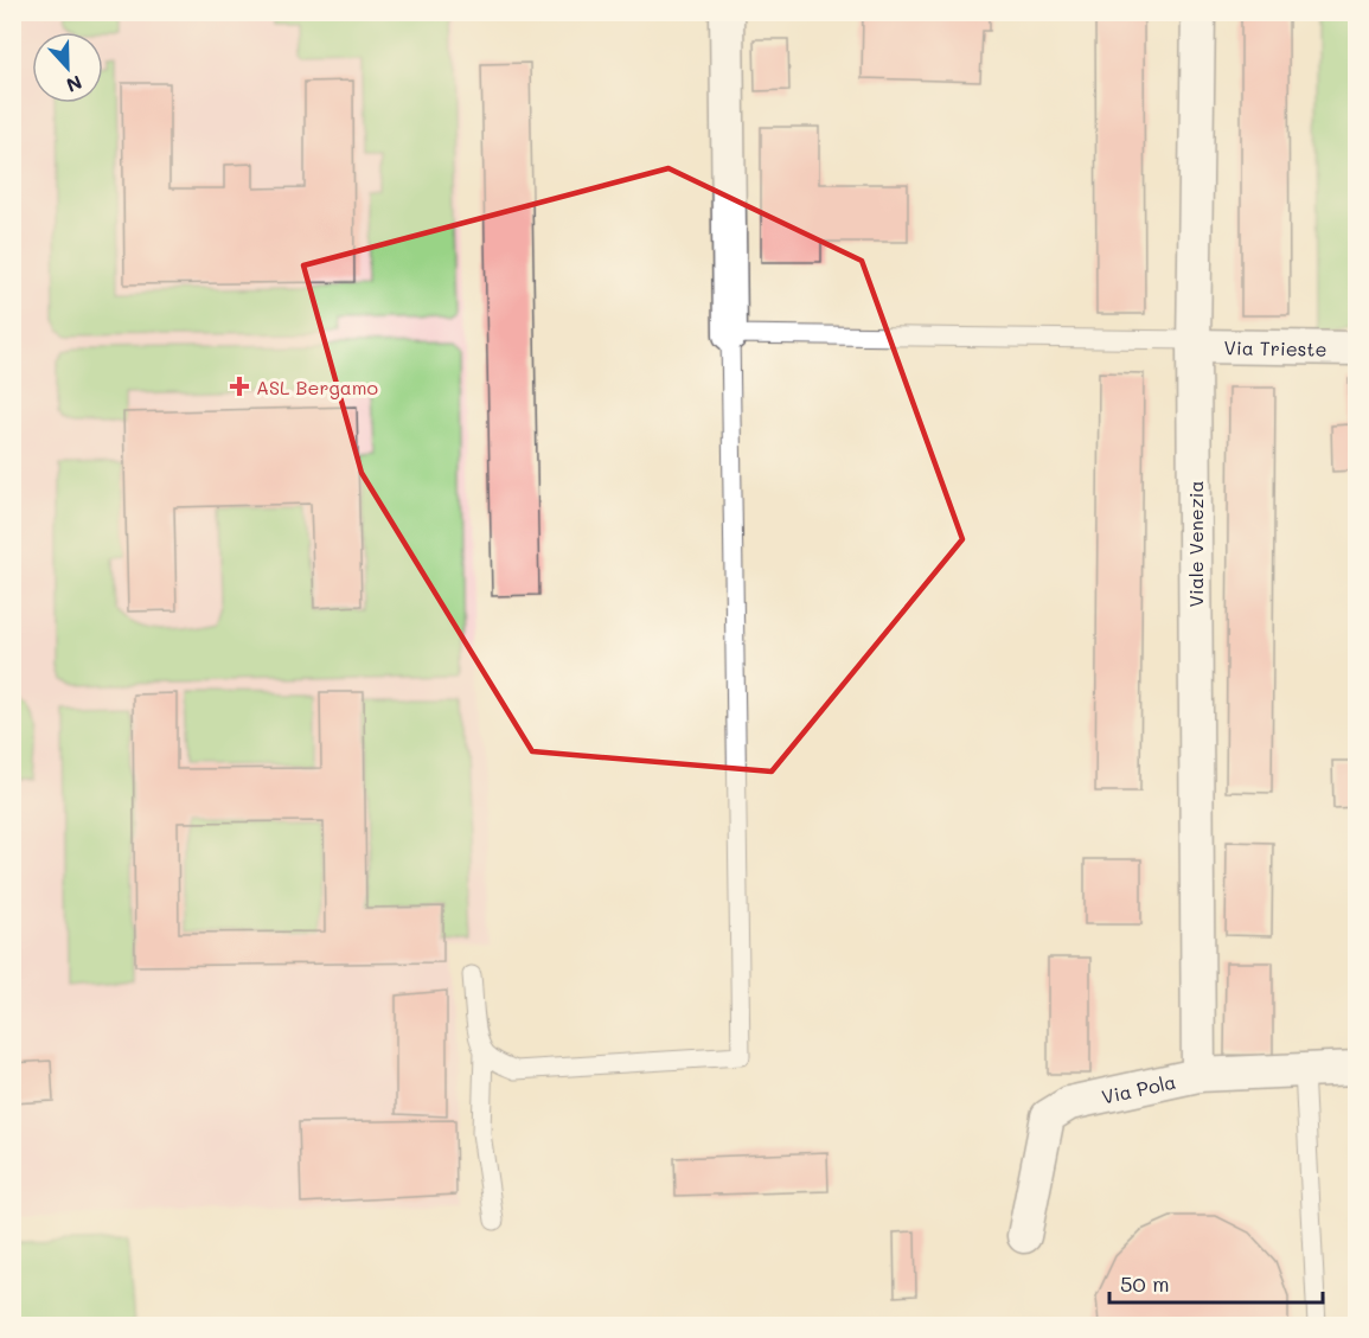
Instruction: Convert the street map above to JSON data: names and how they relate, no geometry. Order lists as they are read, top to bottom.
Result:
{
  "streets": {
    "street": ["Via Trieste", "Viale Venezia", "Via Pola"]
  },
  "crossings": [
    ["Via Trieste", "Viale Venezia"],
    ["Viale Venezia", "Via Pola"]
  ],
  "places": {
    "health": ["ASL Bergamo"]
  },
  "scale_bar": "50 m",
  "north": "bottom"
}
